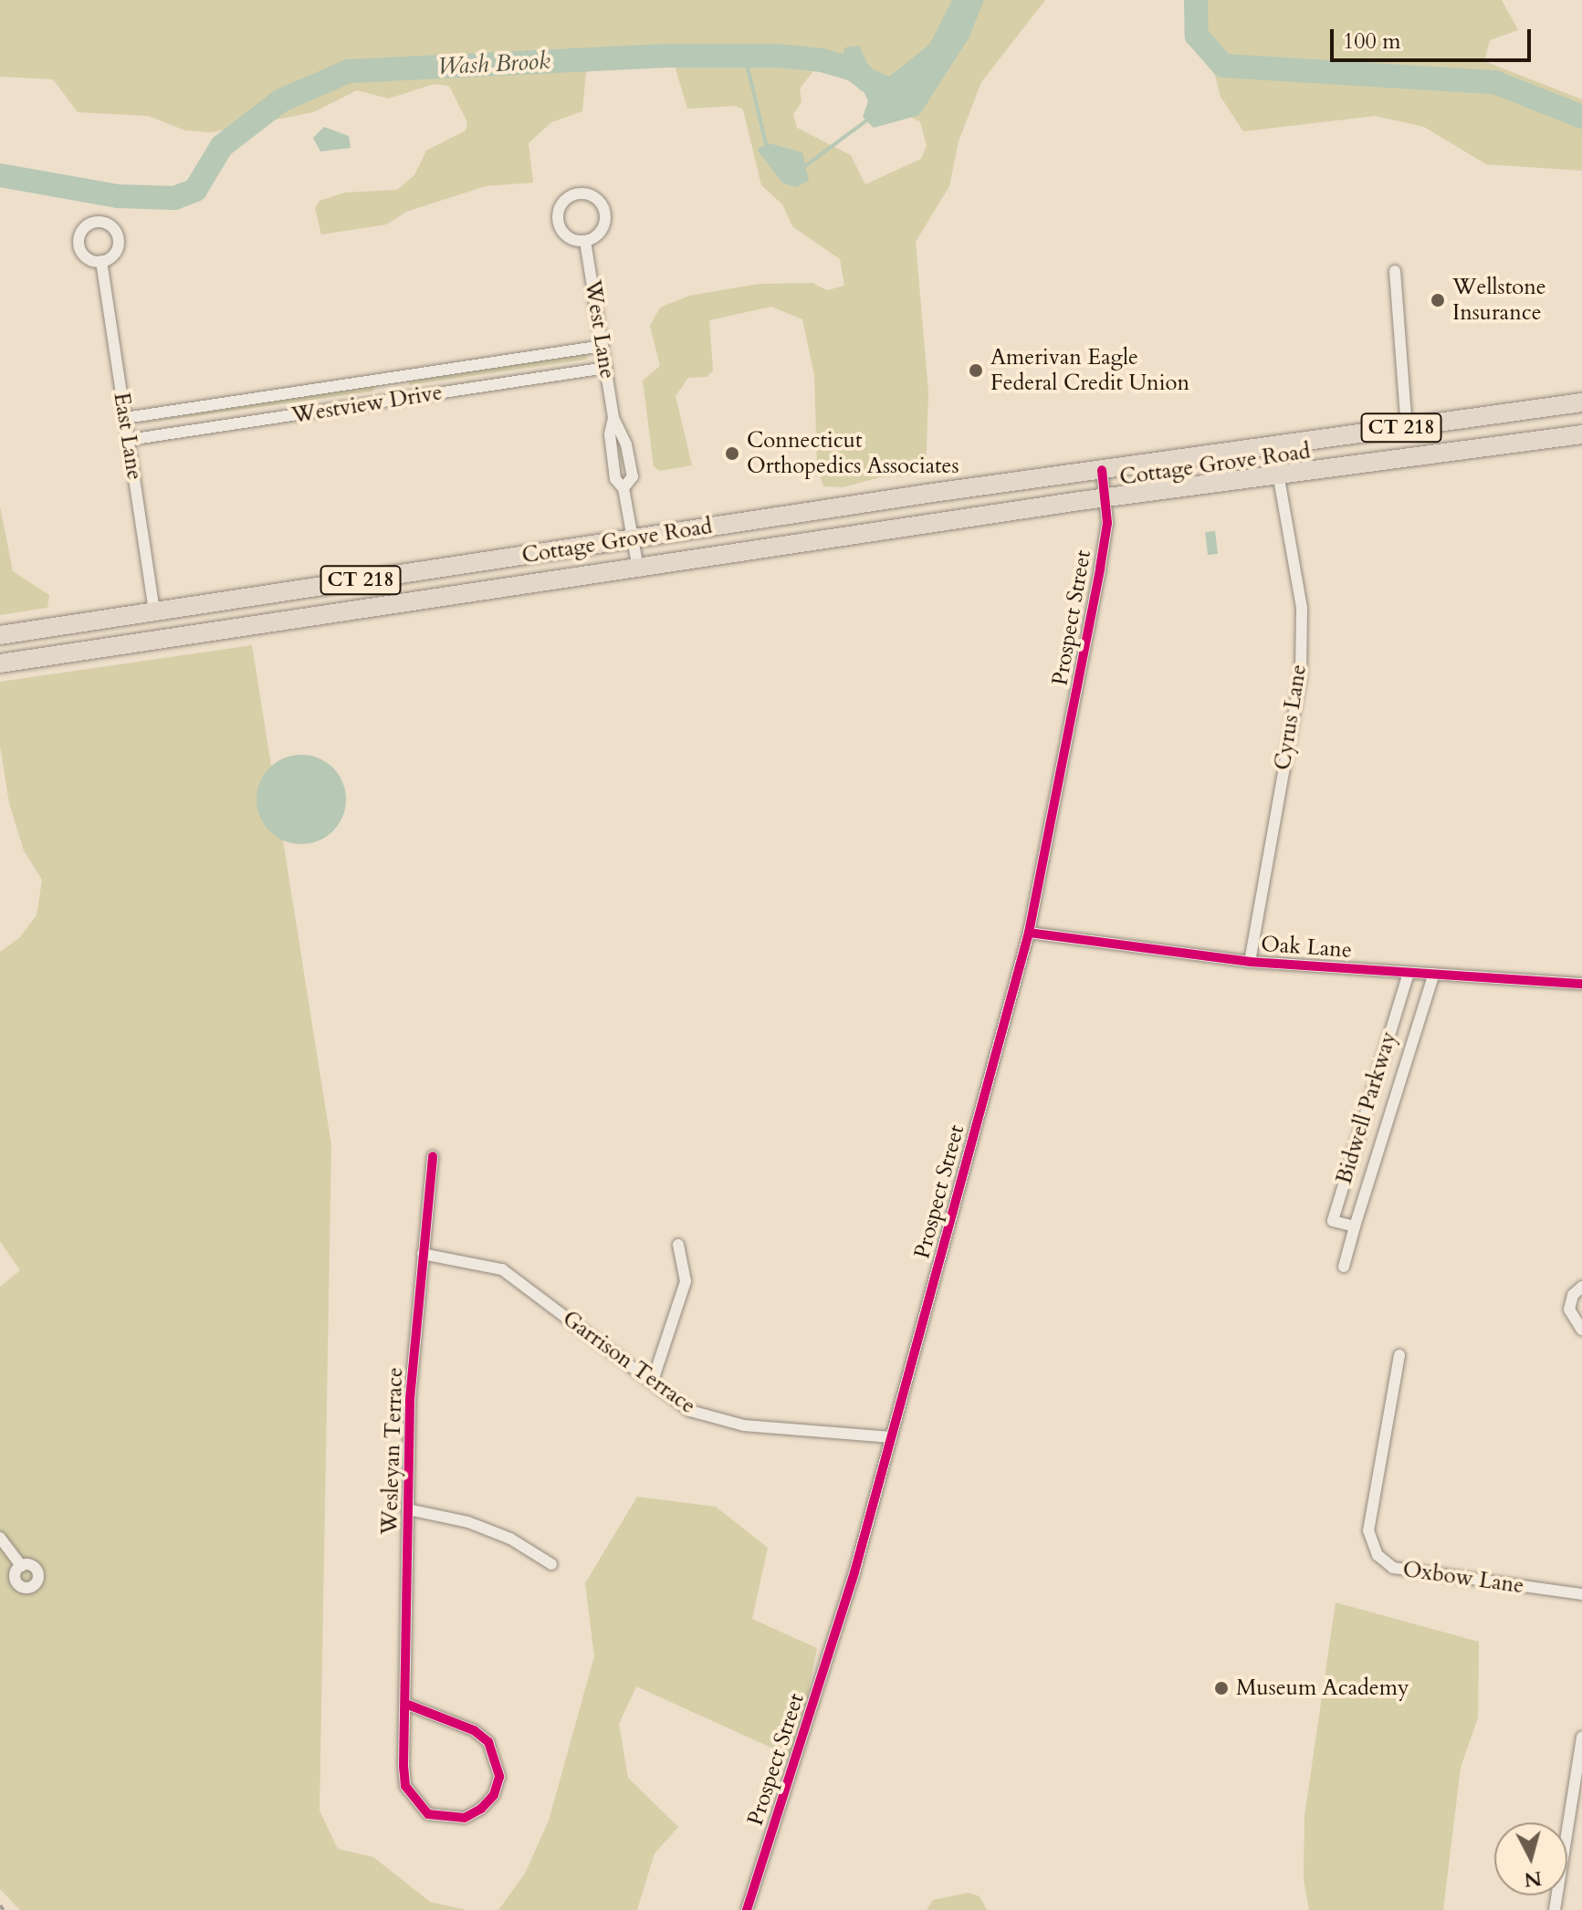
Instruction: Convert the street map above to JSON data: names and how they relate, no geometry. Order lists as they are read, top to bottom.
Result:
{
  "streets": {
    "main road": ["CT 218", "Cottage Grove Road"],
    "street": [
      "West Lane",
      "Westview Drive",
      "East Lane",
      "Prospect Street",
      "Cyrus Lane",
      "Oak Lane",
      "Bidwell Parkway",
      "Garrison Terrace",
      "Wesleyan Terrace",
      "Oxbow Lane"
    ]
  },
  "crossings": [
    ["West Lane", "Westview Drive"],
    ["West Lane", "Cottage Grove Road"],
    ["Westview Drive", "East Lane"],
    ["East Lane", "Cottage Grove Road"],
    ["Cottage Grove Road", "Prospect Street"],
    ["Cottage Grove Road", "Cyrus Lane"],
    ["Prospect Street", "Oak Lane"],
    ["Prospect Street", "Garrison Terrace"],
    ["Cyrus Lane", "Oak Lane"],
    ["Oak Lane", "Bidwell Parkway"],
    ["Garrison Terrace", "Wesleyan Terrace"]
  ],
  "water": ["Wash Brook"],
  "places": [
    "Wellstone Insurance",
    "Amerivan Eagle Federal Credit Union",
    "Connecticut Orthopedics Associates",
    "Museum Academy"
  ],
  "scale_bar": "100 m",
  "north": "bottom"
}
